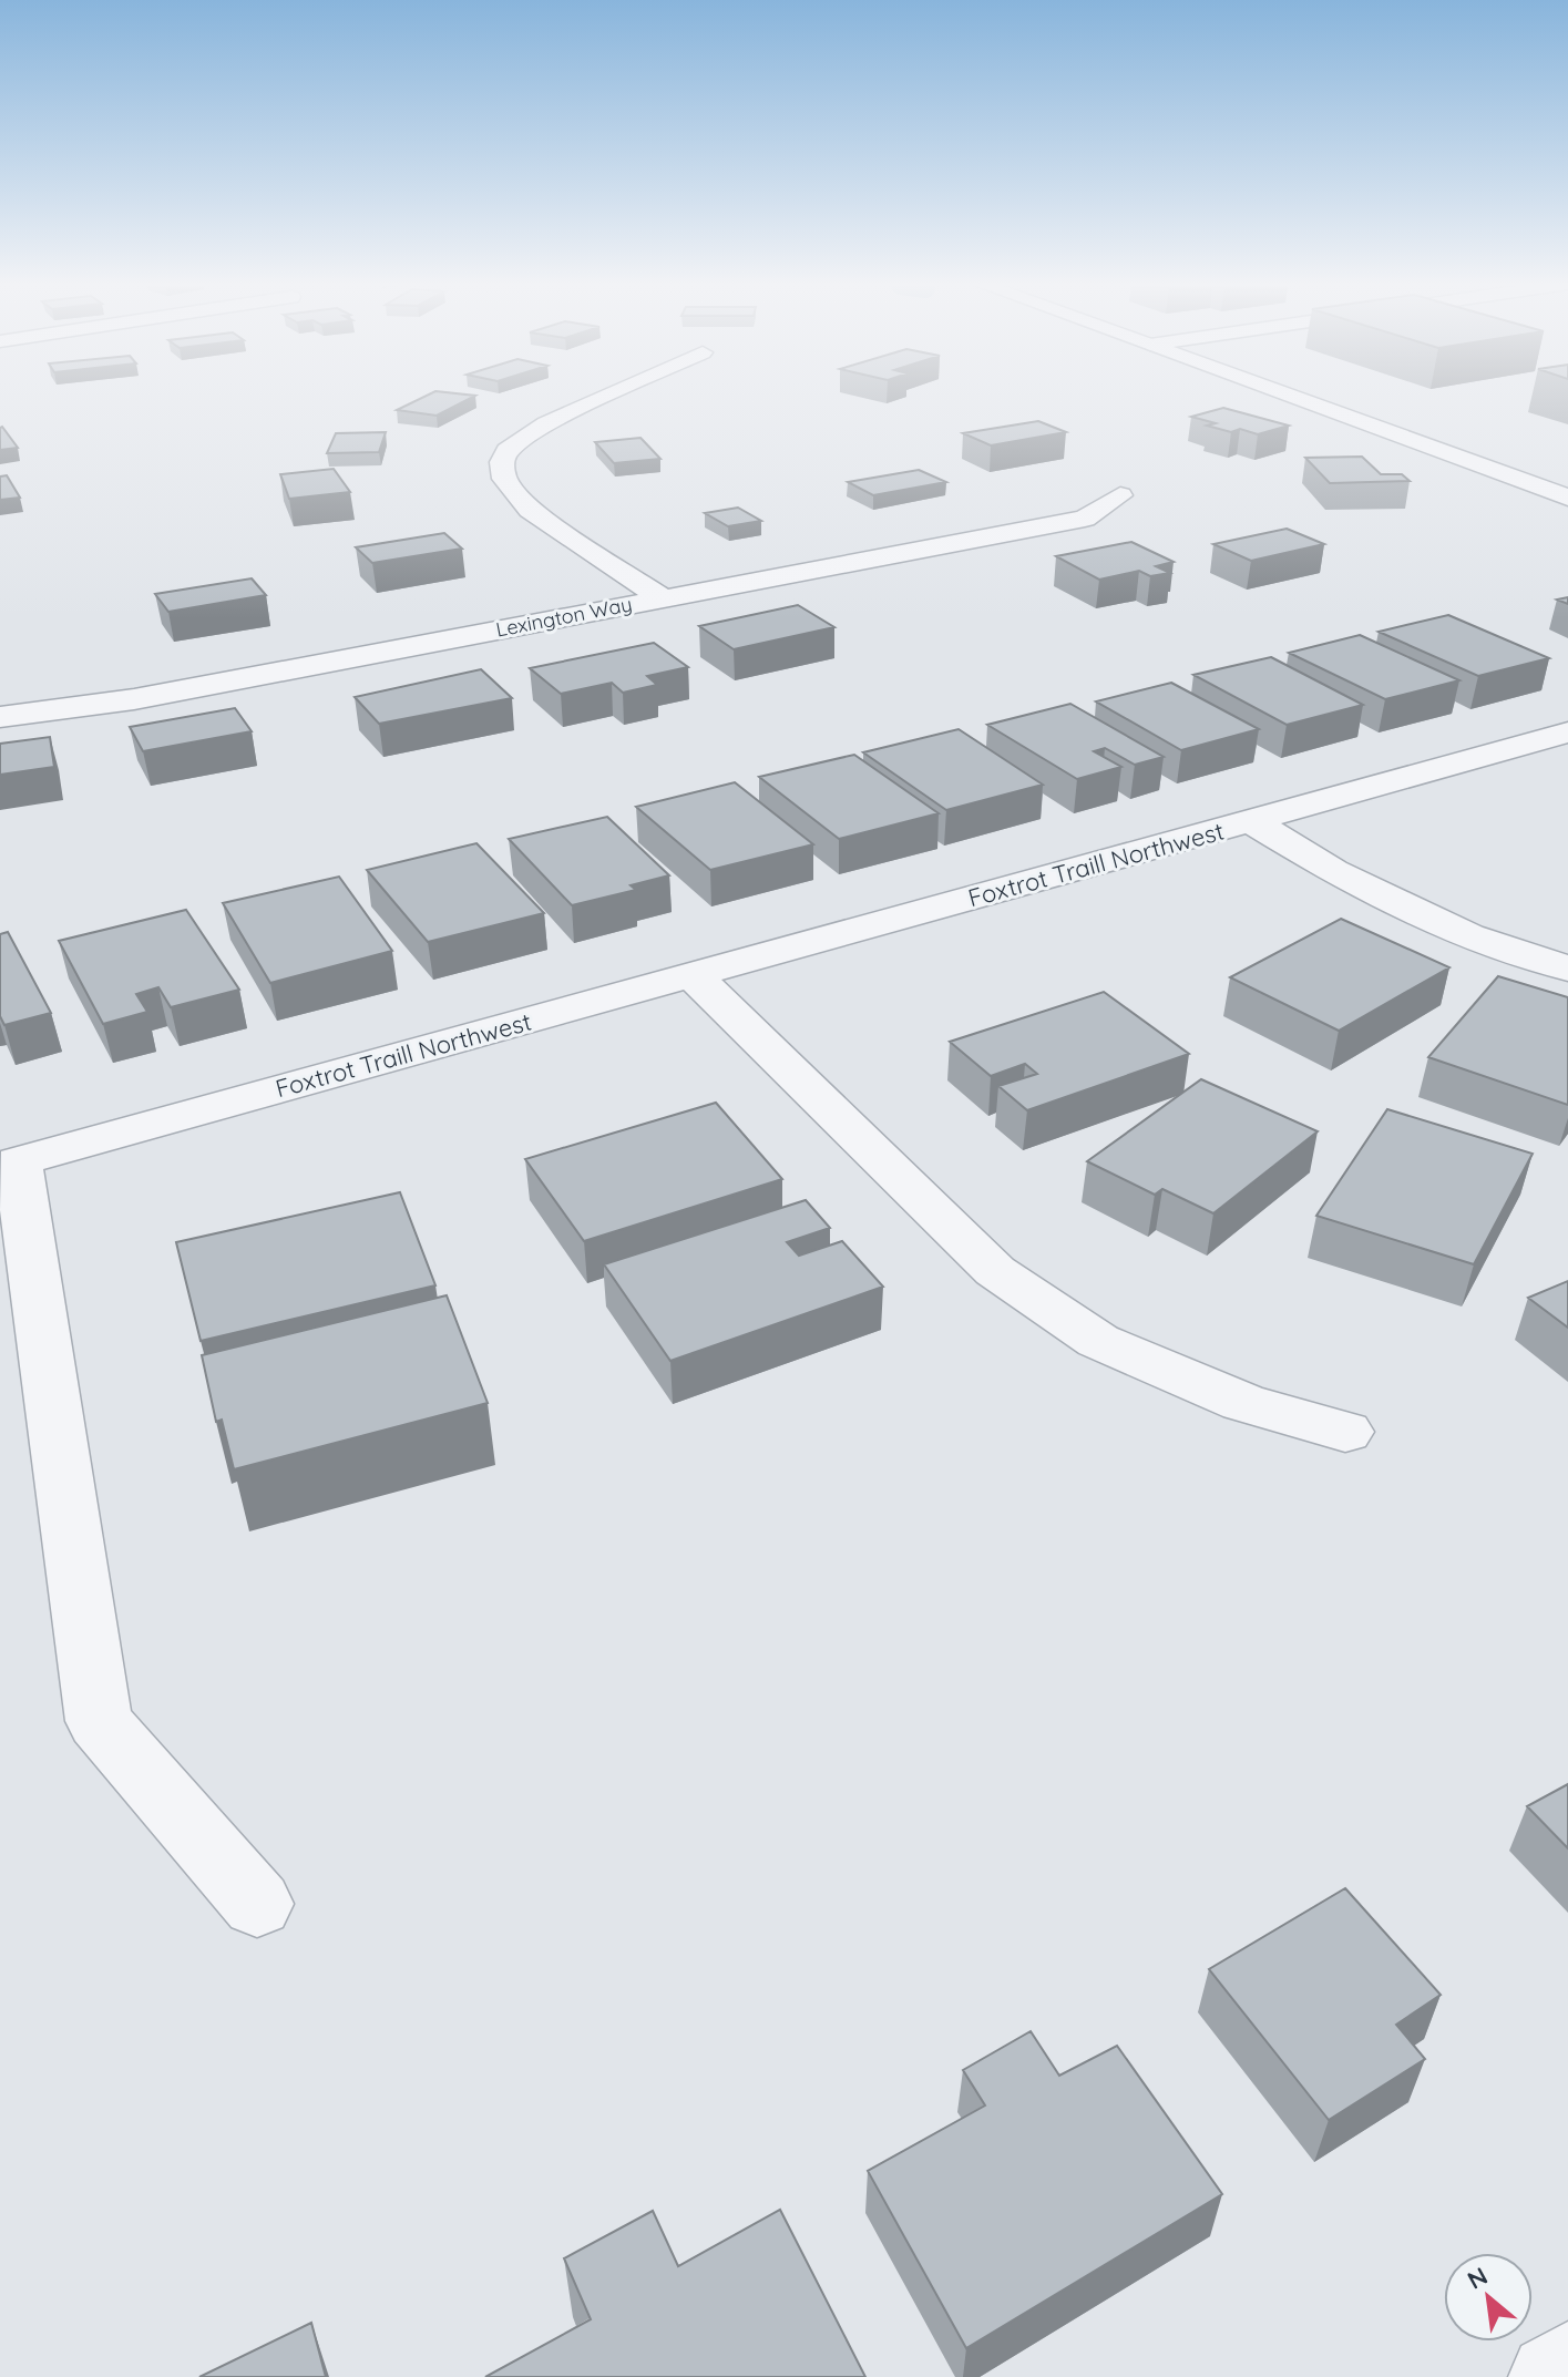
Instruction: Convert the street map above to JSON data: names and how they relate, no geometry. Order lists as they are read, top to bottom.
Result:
{
  "streets": {
    "street": ["Lexington Way", "Foxtrot Traill Northwest"]
  },
  "north": "top left"
}
